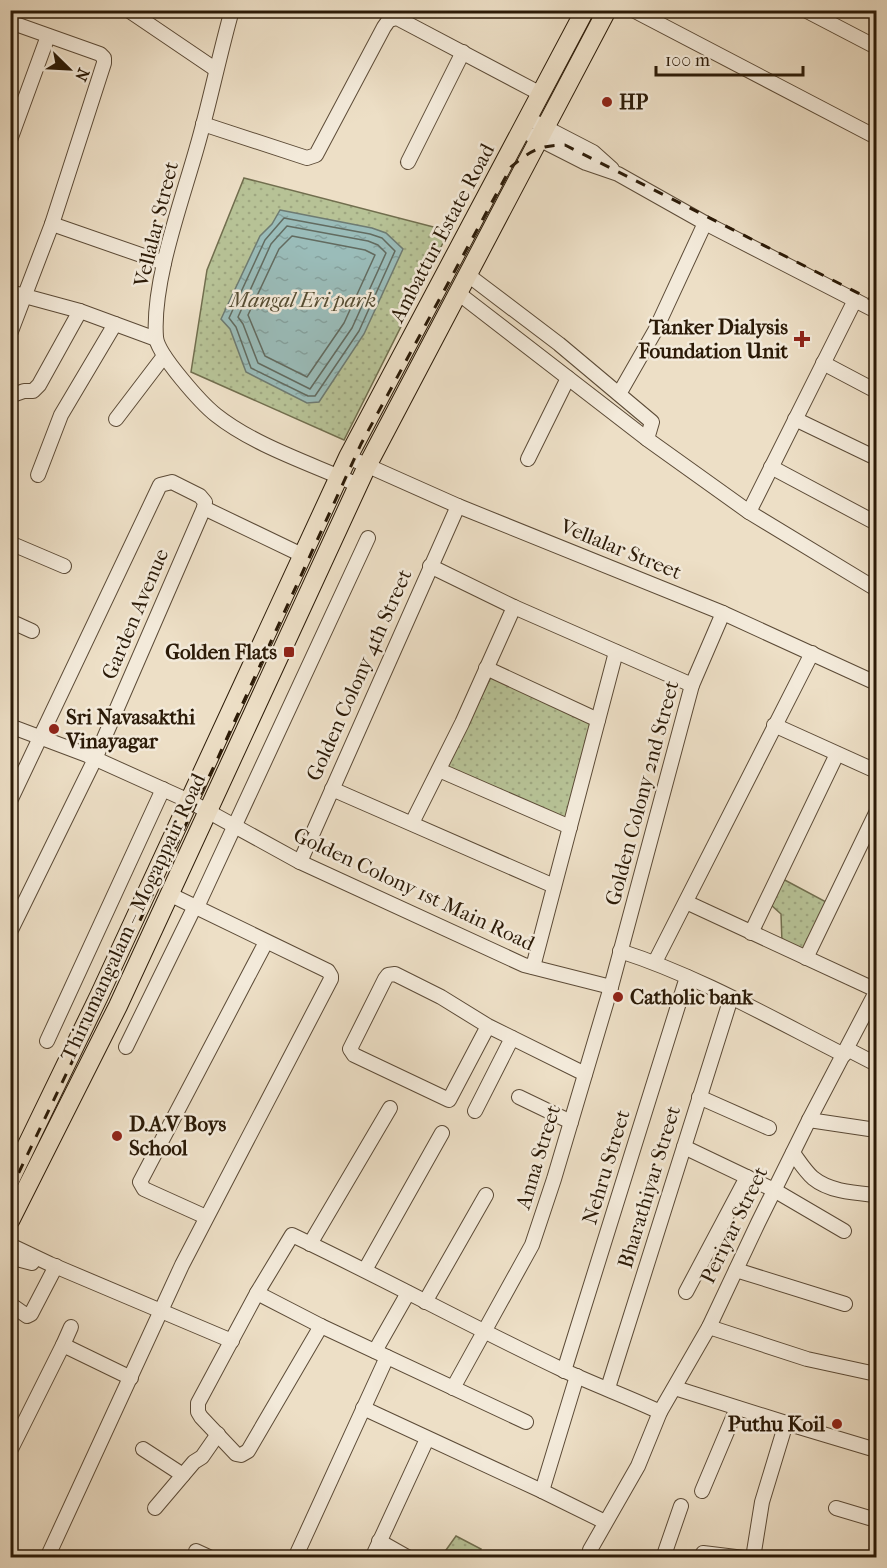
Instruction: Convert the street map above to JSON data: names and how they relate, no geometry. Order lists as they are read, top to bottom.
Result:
{
  "streets": {
    "main road": ["Ambattur Estate Road", "Thirumangalam – Mogappair Road"],
    "street": [
      "Vellalar Street",
      "Garden Avenue",
      "Golden Colony 4th Street",
      "Golden Colony 2nd Street",
      "Golden Colony 1st Main Road",
      "Anna Street",
      "Nehru Street",
      "Bharathiyar Street",
      "Periyar Street"
    ]
  },
  "crossings": [
    ["Vellalar Street", "Ambattur Estate Road"],
    ["Vellalar Street", "Golden Colony 4th Street"],
    ["Vellalar Street", "Golden Colony 2nd Street"],
    ["Vellalar Street", "Thirumangalam – Mogappair Road"],
    ["Ambattur Estate Road", "Thirumangalam – Mogappair Road"],
    ["Garden Avenue", "Golden Colony 1st Main Road"],
    ["Golden Colony 4th Street", "Golden Colony 1st Main Road"],
    ["Golden Colony 2nd Street", "Golden Colony 1st Main Road"],
    ["Golden Colony 2nd Street", "Anna Street"],
    ["Golden Colony 1st Main Road", "Thirumangalam – Mogappair Road"],
    ["Golden Colony 1st Main Road", "Anna Street"]
  ],
  "parks": ["Mangal Eri park"],
  "places": {
    "other": [
      "HP",
      "Sri Navasakthi Vinayagar",
      "Catholic bank",
      "D.A.V Boys School",
      "Puthu Koil"
    ],
    "health": ["Tanker Dialysis Foundation Unit"],
    "transit": ["Golden Flats"]
  },
  "scale_bar": "100 m",
  "north": "bottom right"
}
